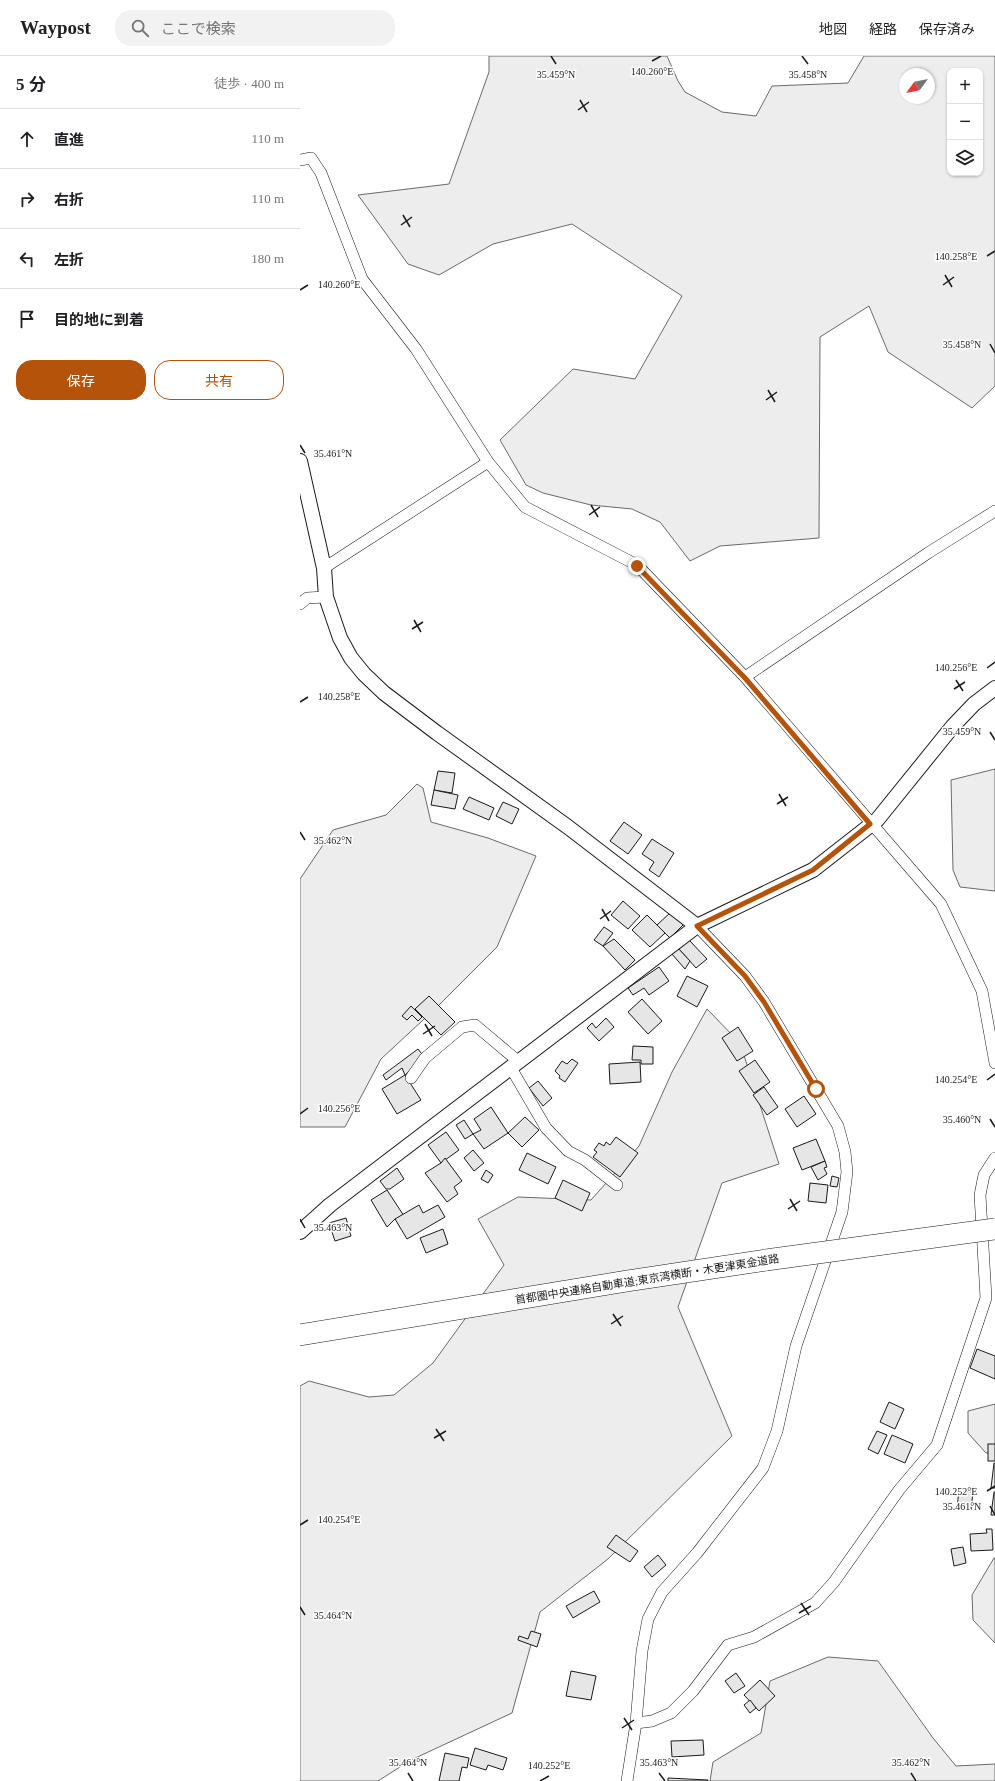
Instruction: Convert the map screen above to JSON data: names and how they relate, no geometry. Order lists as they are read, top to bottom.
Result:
{
  "streets": {
    "highway": ["首都圏中央連絡自動車道;東京湾横断・木更津東金道路"]
  },
  "north": "bottom left",
  "page": {
    "header": "Waypost",
    "search": "ここで検索",
    "nav": ["地図", "経路", "保存済み"],
    "heading": ["5 分", "徒歩 · 400 m"],
    "map_buttons": ["+", "−"],
    "list": [
      ["直進", "110 m"],
      ["右折", "110 m"],
      ["左折", "180 m"],
      "目的地に到着"
    ],
    "buttons": ["保存", "共有"]
  },
  "coordinates": [
    "140.260°E",
    "35.459°N",
    "35.458°N",
    "140.258°E",
    "35.461°N",
    "140.256°E",
    "35.462°N",
    "140.254°E",
    "35.460°N",
    "35.463°N",
    "140.252°E",
    "35.464°N"
  ]
}
